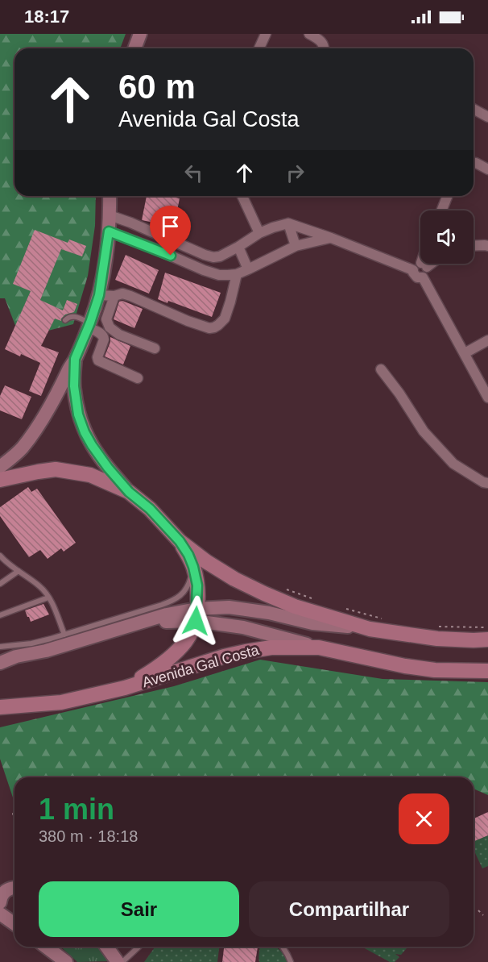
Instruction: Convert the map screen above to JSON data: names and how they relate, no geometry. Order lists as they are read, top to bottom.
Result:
{
  "streets": {
    "main road": ["Avenida Gal Costa"]
  },
  "page": {
    "status": "18:17",
    "turn": ["60 m", "Avenida Gal Costa"],
    "heading": ["1 min", "380 m · 18:18"],
    "buttons": ["Sair", "Compartilhar"]
  }
}
